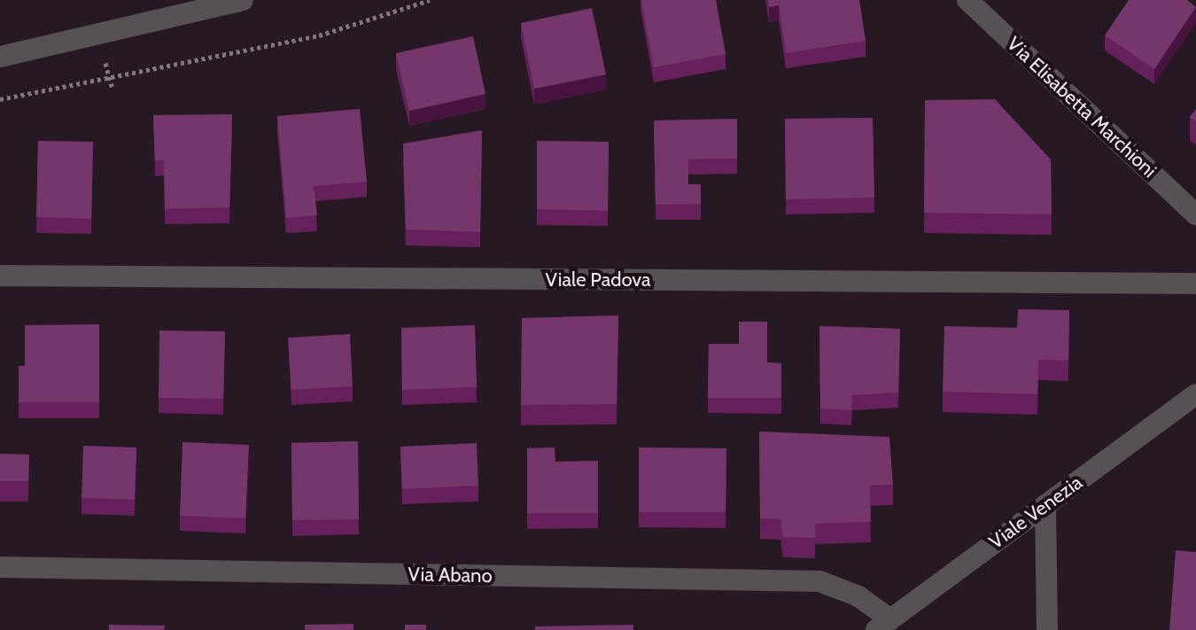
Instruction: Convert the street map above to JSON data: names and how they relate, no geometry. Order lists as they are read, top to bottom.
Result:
{
  "streets": {
    "street": [
      "Via Elisabetta Marchioni",
      "Viale Padova",
      "Viale Venezia",
      "Via Abano"
    ]
  },
  "crossings": [
    ["Viale Venezia", "Via Abano"]
  ]
}
